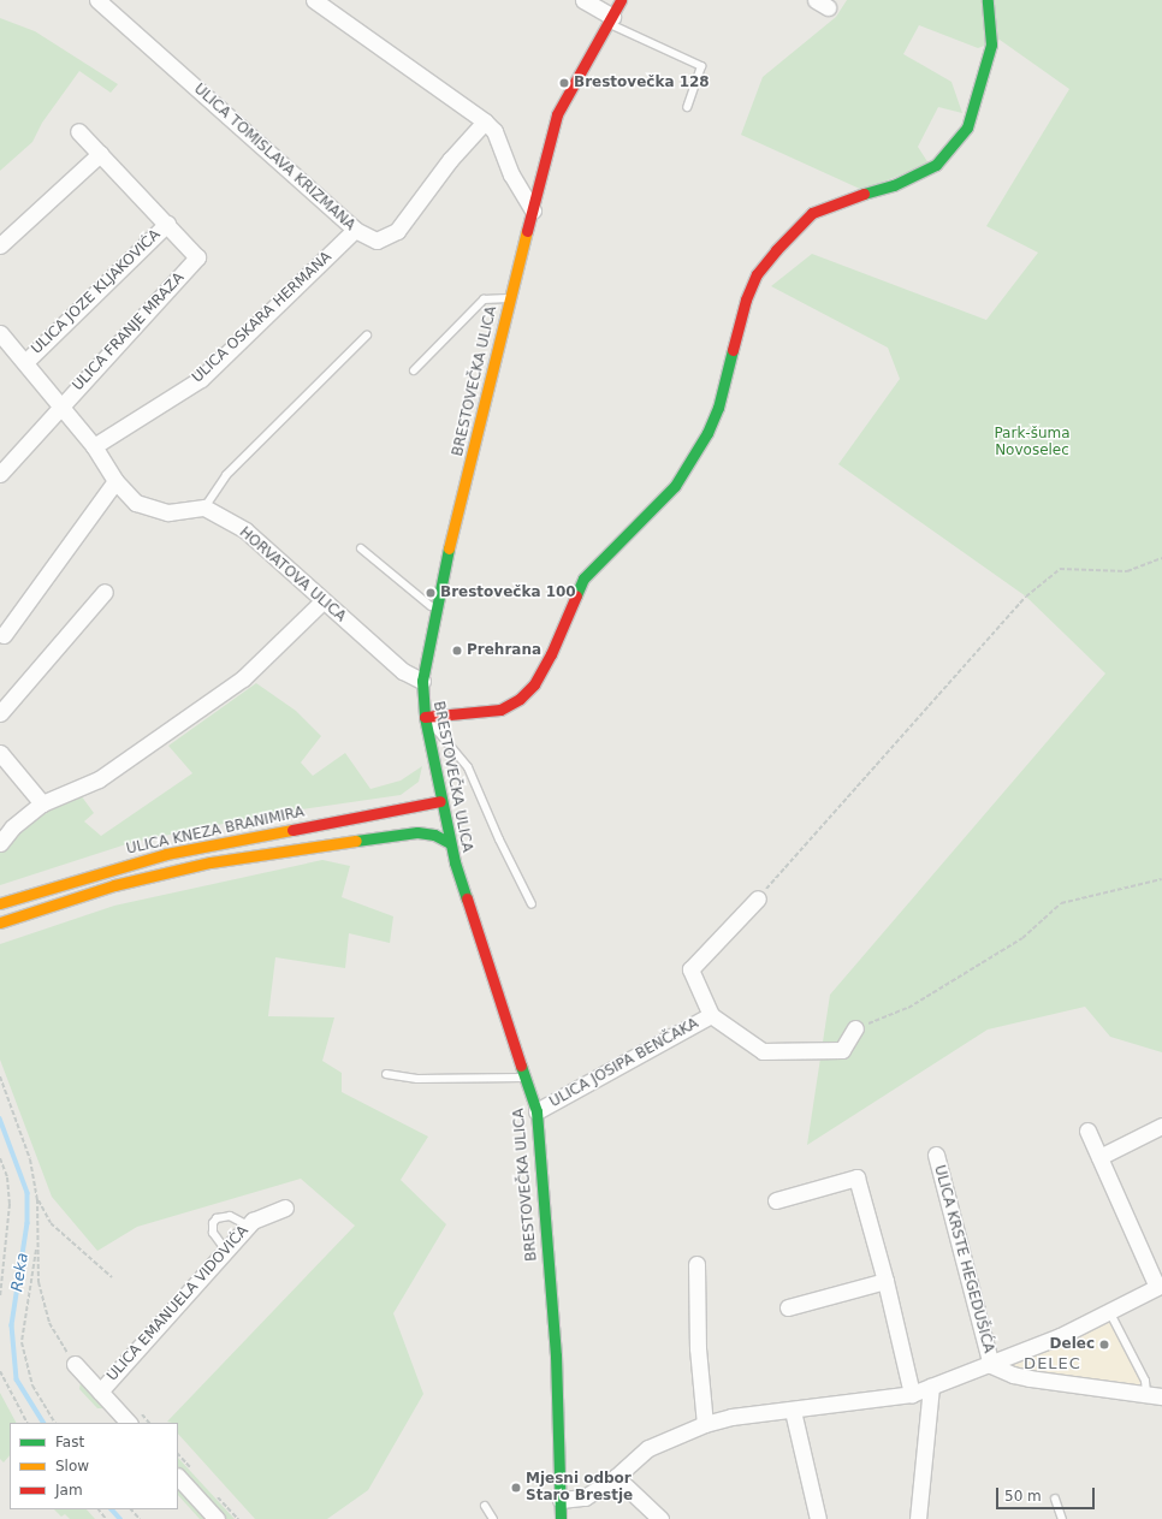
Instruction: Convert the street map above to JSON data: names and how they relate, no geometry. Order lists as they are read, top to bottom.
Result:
{
  "streets": {
    "street": [
      "ULICA TOMISLAVA KRIZMANA",
      "ULICA JOZE KLJAKOVIĆA",
      "ULICA OSKARA HERMANA",
      "ULICA FRANJE MRAZA",
      "BRESTOVEČKA ULICA",
      "HORVATOVA ULICA",
      "ULICA KNEZA BRANIMIRA",
      "ULICA JOSIPA BENČAKA",
      "ULICA KRSTE HEGEDUŠIĆA",
      "ULICA EMANUELA VIDOVIĆA"
    ]
  },
  "crossings": [
    ["ULICA TOMISLAVA KRIZMANA", "ULICA OSKARA HERMANA"],
    ["ULICA JOZE KLJAKOVIĆA", "ULICA FRANJE MRAZA"],
    ["BRESTOVEČKA ULICA", "HORVATOVA ULICA"],
    ["BRESTOVEČKA ULICA", "ULICA KNEZA BRANIMIRA"],
    ["BRESTOVEČKA ULICA", "ULICA JOSIPA BENČAKA"],
    ["BRESTOVEČKA ULICA", "ULICA KRSTE HEGEDUŠIĆA"]
  ],
  "districts": ["DELEC"],
  "water": ["Reka"],
  "parks": ["Park-šuma Novoselec"],
  "places": [
    "Brestovečka 128",
    "Brestovečka 100",
    "Prehrana",
    "Delec",
    "Mjesni odbor Staro Brestje"
  ],
  "legend": ["Fast", "Slow", "Jam"],
  "scale_bar": "50 m"
}
